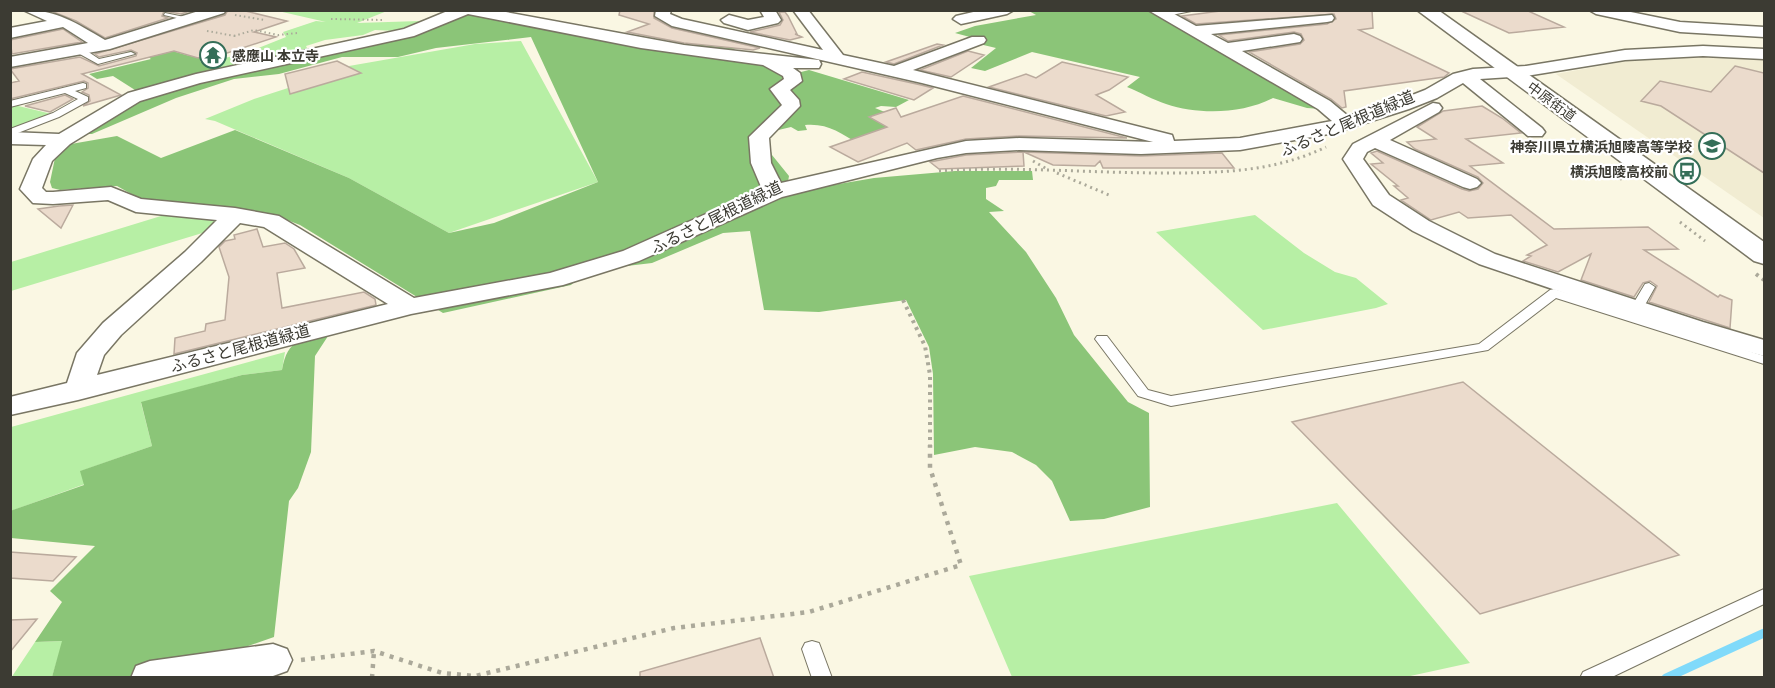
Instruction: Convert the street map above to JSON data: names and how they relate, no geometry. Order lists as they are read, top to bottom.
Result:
{
  "streets": {
    "main road": ["中原街道"],
    "path": ["ふるさと尾根道緑道"]
  },
  "places": {
    "temple": ["感應山 本立寺"],
    "school or university": ["神奈川県立横浜旭陵高等学校"],
    "bus stop": ["横浜旭陵高校前"]
  }
}
